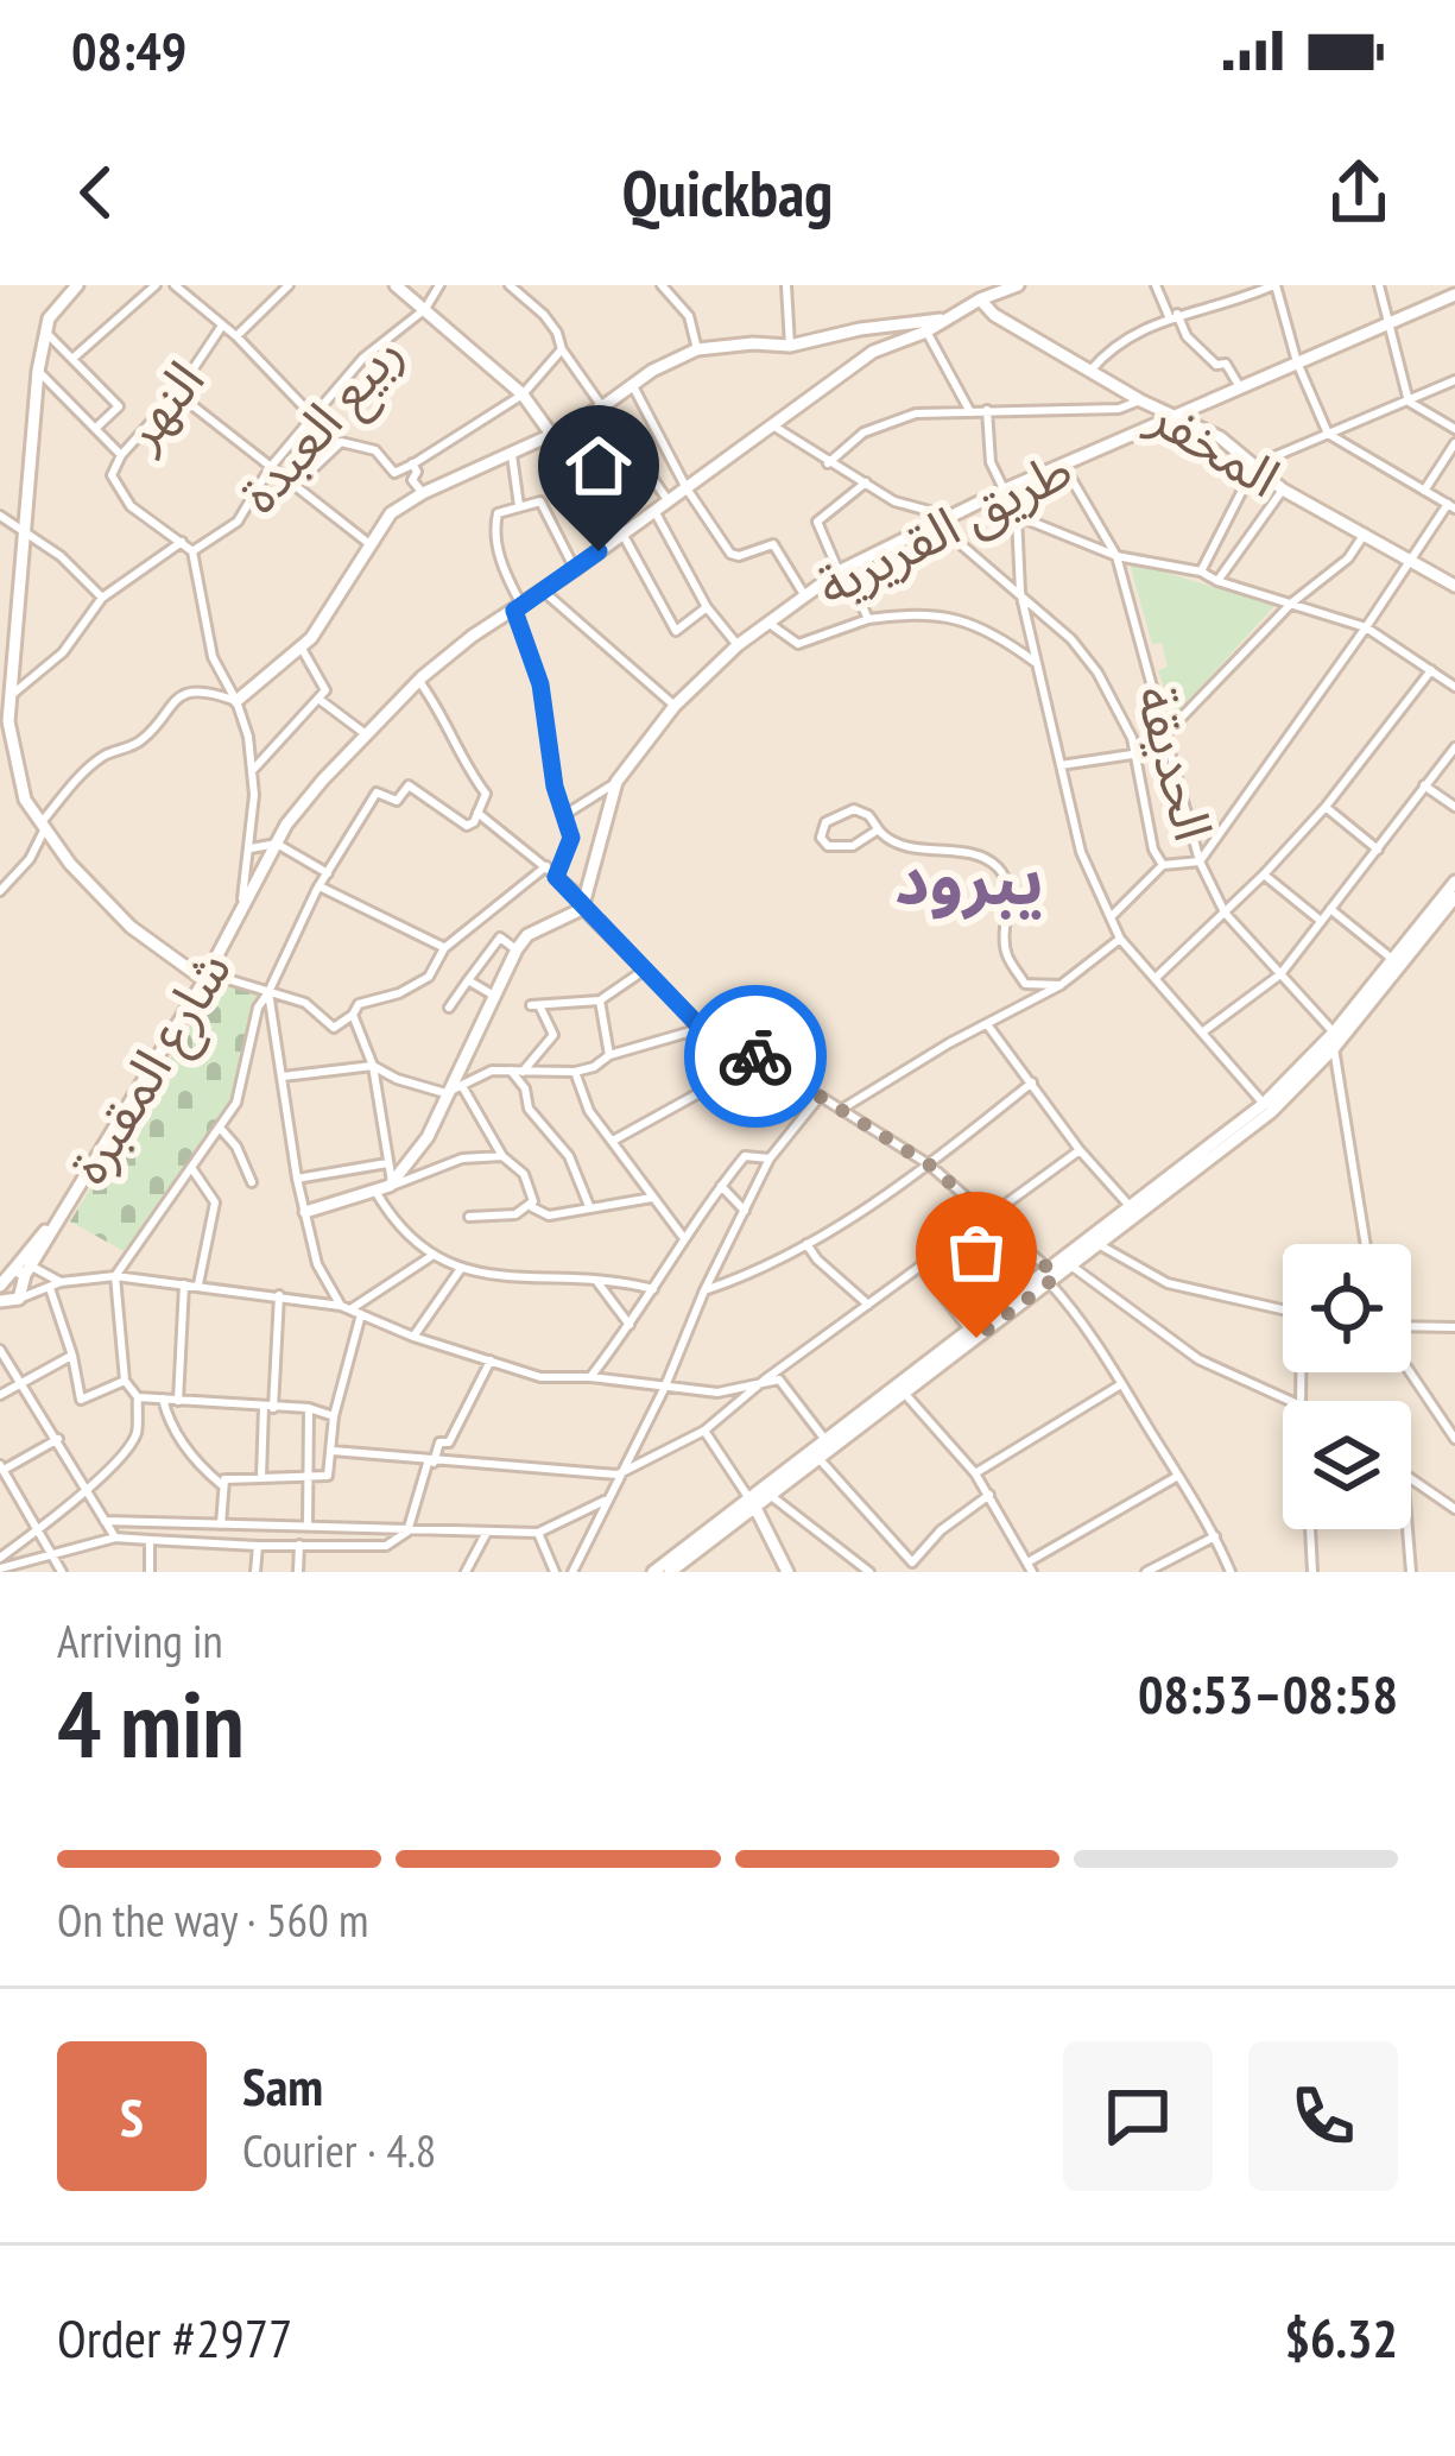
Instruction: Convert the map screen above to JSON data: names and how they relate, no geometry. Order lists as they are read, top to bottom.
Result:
{
  "streets": {
    "street": [
      "النهر",
      "ربيع العبدة",
      "المخفر",
      "طريق القريرية",
      "الحديقة",
      "شارع المقبرة"
    ]
  },
  "crossings": [
    ["النهر", "ربيع العبدة"],
    ["المخفر", "طريق القريرية"],
    ["طريق القريرية", "الحديقة"]
  ],
  "districts": ["يبرود"],
  "page": {
    "status": "08:49",
    "header": "Quickbag",
    "heading": ["4 min", "Arriving in", "08:53–08:58"],
    "panel": [
      "Sam",
      "Courier · 4.8",
      "Order #2977",
      "$6.32"
    ],
    "bar": "On the way · 560 m",
    "round": "S"
  }
}
